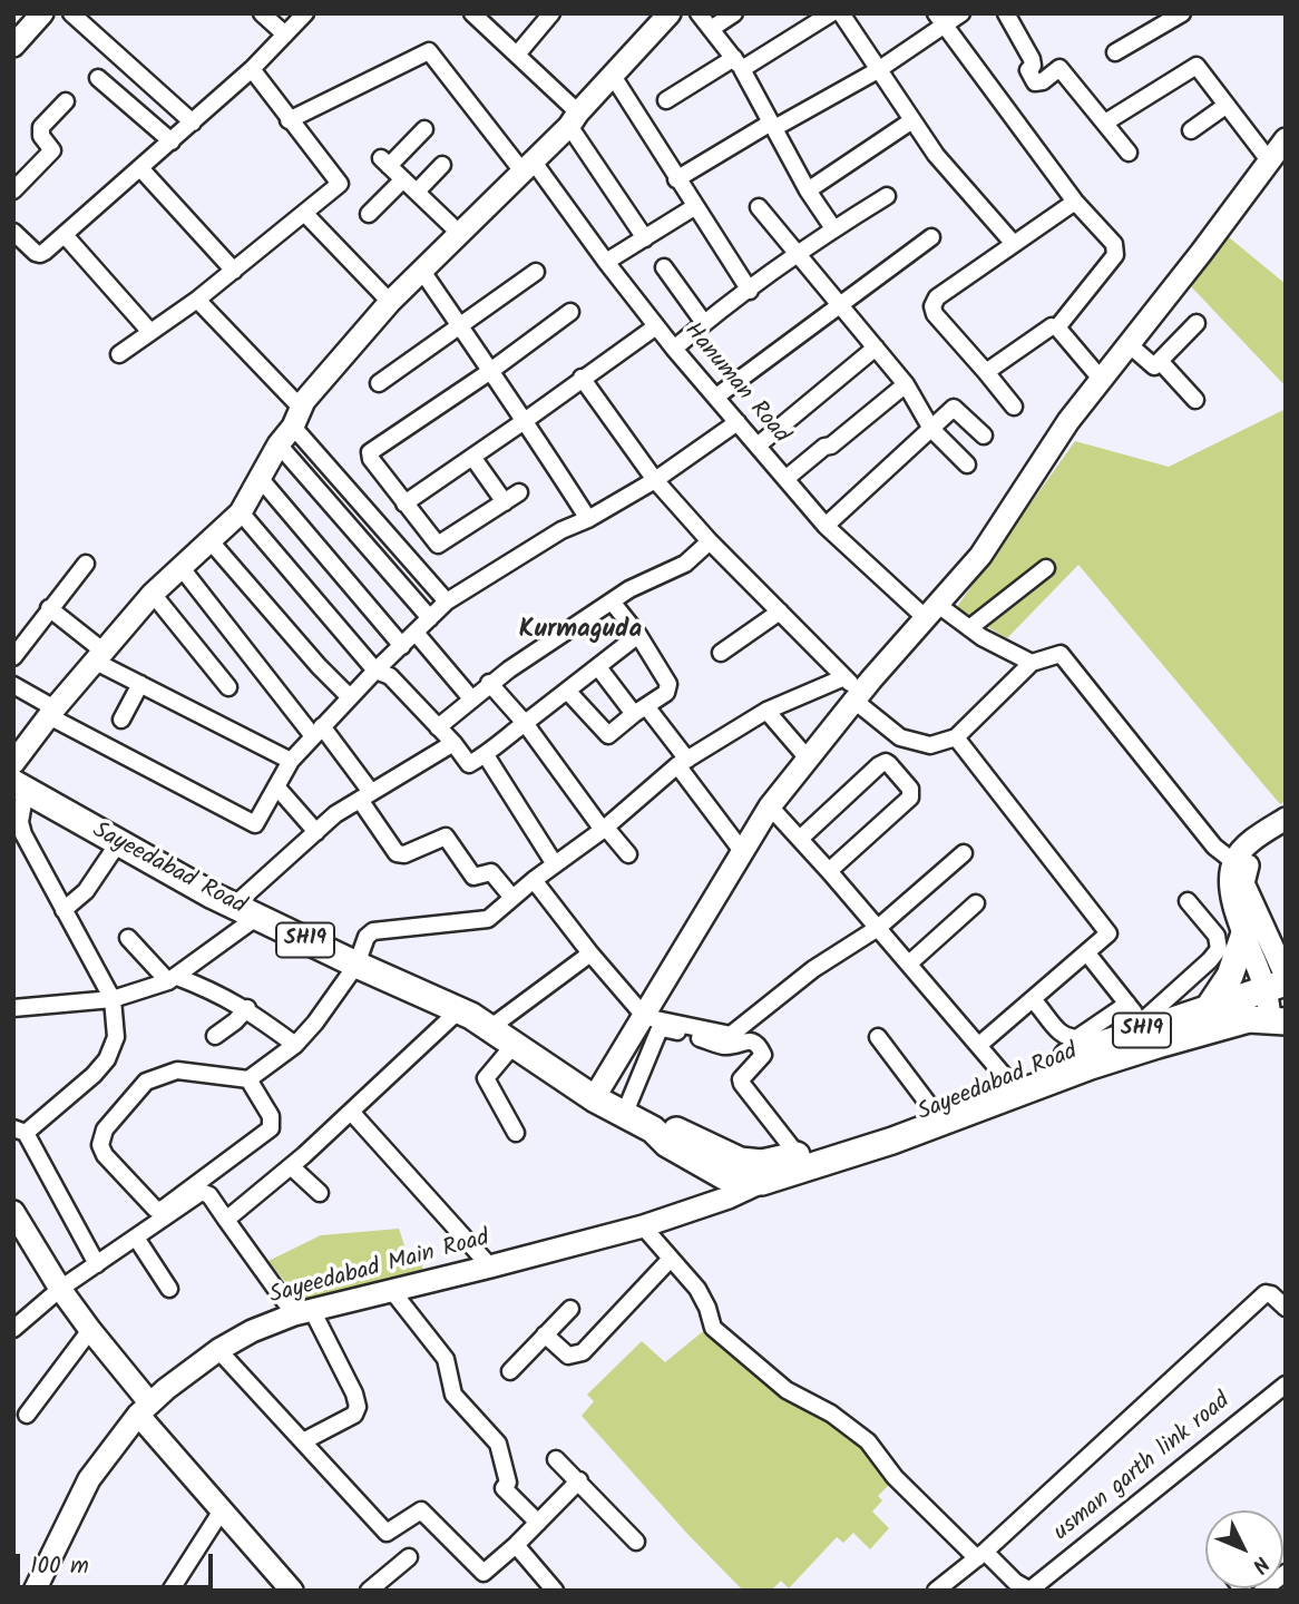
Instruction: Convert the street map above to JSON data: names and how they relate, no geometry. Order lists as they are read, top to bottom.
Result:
{
  "streets": {
    "main road": ["Sayeedabad Road", "SH19"],
    "street": ["Hanuman Road", "Sayeedabad Main Road", "usman garth link road"]
  },
  "crossings": [
    ["Sayeedabad Road", "Sayeedabad Main Road"]
  ],
  "districts": ["Kurmaguda"],
  "scale_bar": "100 m",
  "north": "bottom right"
}
